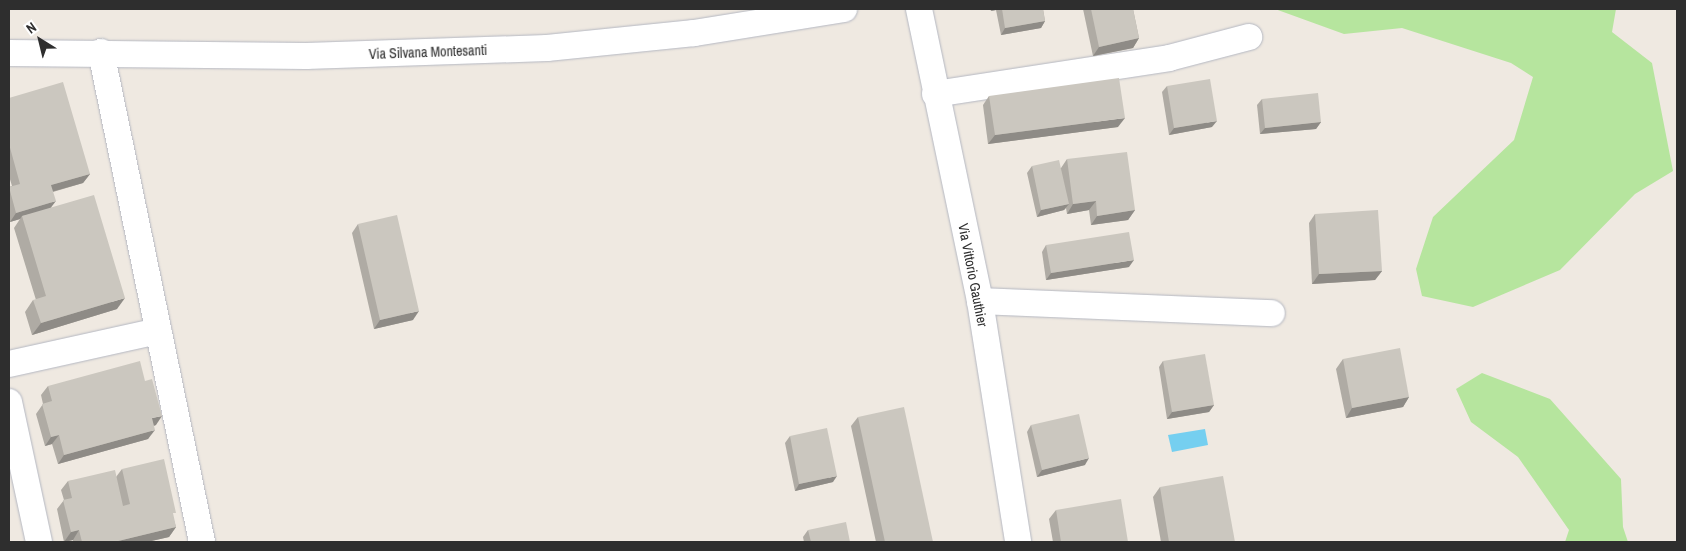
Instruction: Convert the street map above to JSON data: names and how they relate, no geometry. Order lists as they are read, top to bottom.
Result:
{
  "streets": {
    "street": ["Via Silvana Montesanti", "Via Vittorio Gauthier"]
  },
  "north": "top left"
}
